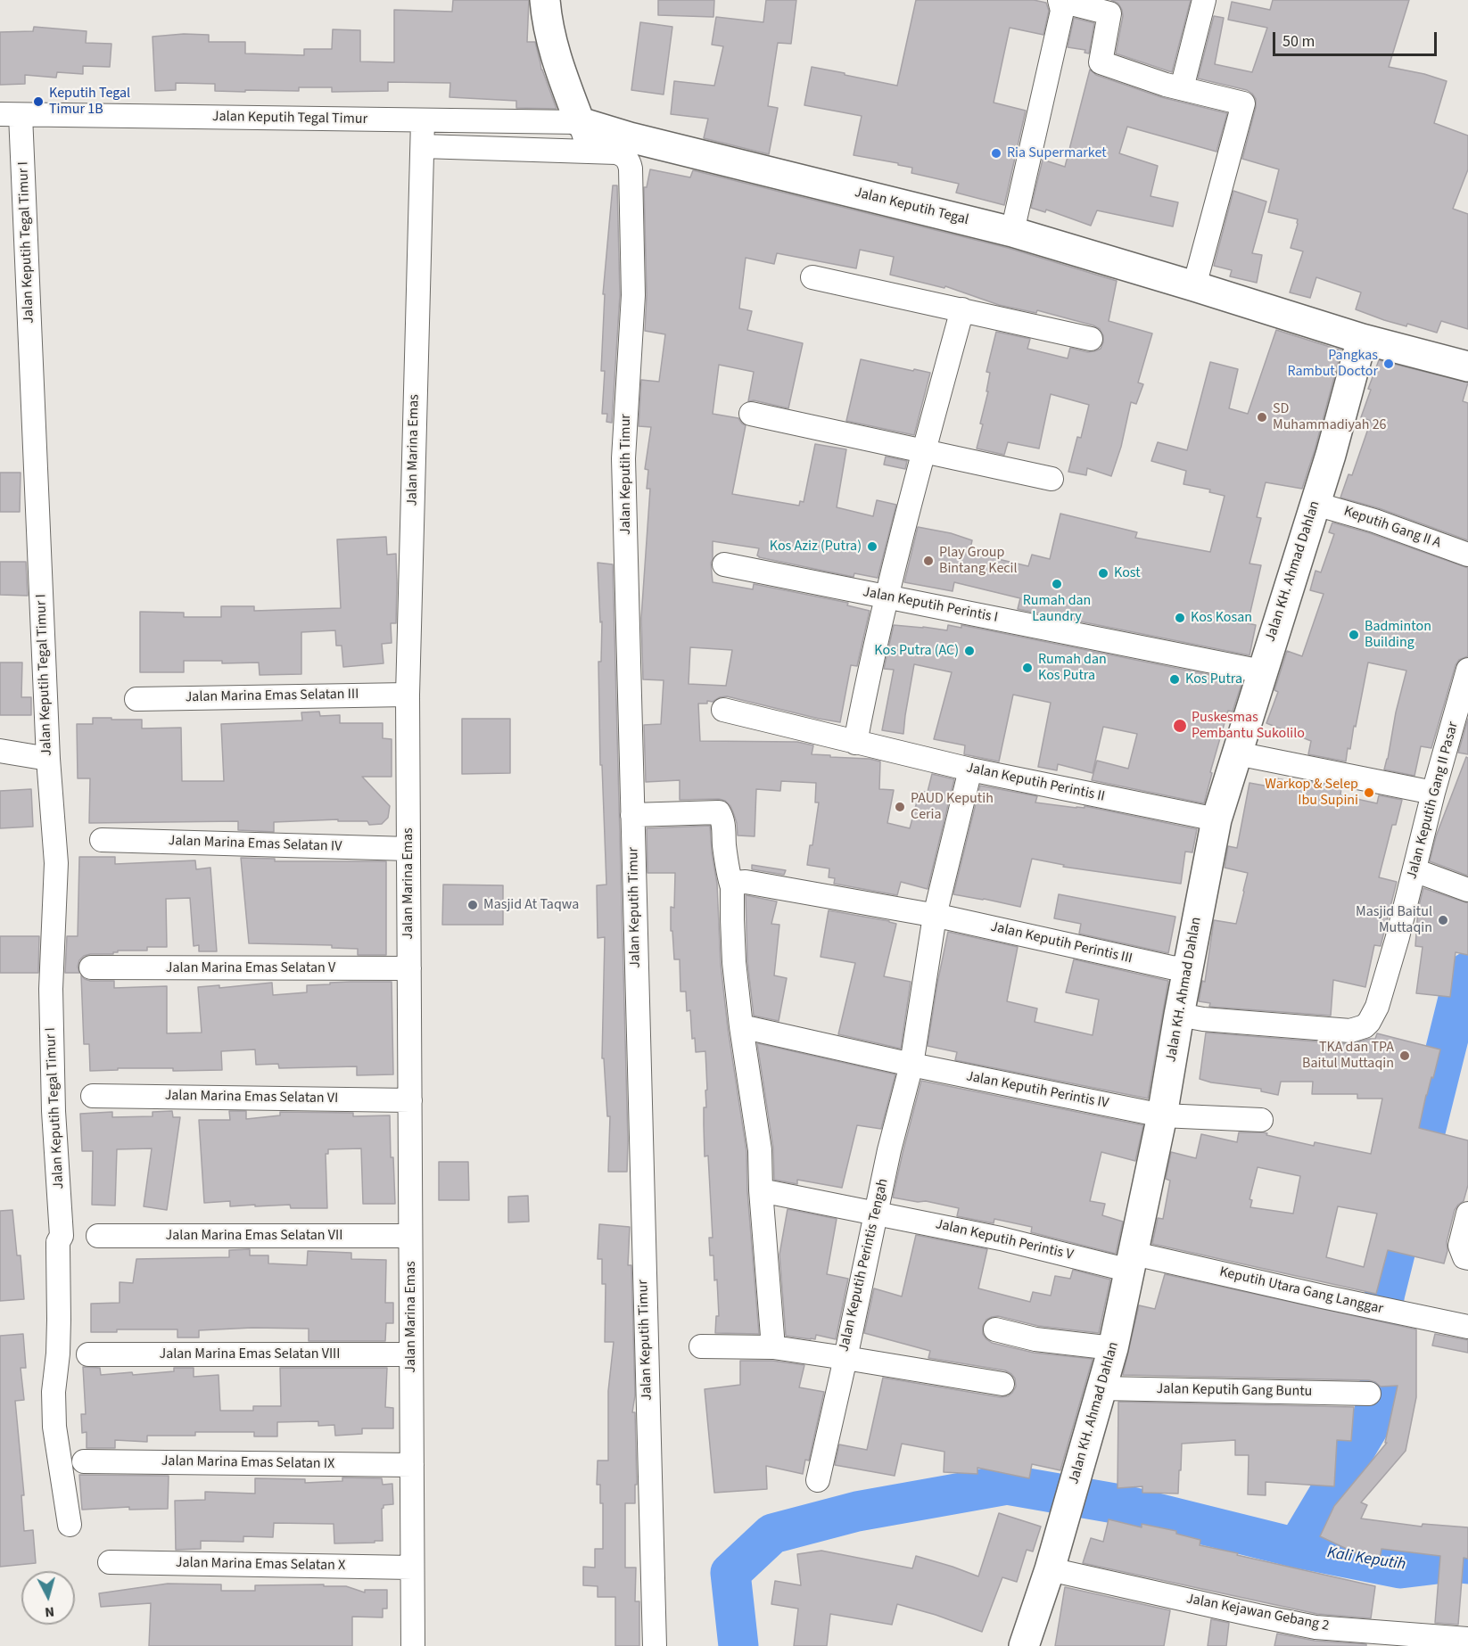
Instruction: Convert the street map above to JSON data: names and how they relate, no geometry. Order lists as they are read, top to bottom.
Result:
{
  "streets": {
    "street": [
      "Jalan Keputih Tegal Timur",
      "Jalan Keputih Tegal",
      "Jalan Keputih Tegal Timur I",
      "Jalan Marina Emas",
      "Jalan Keputih Timur",
      "Keputih Gang II A",
      "Jalan KH. Ahmad Dahlan",
      "Jalan Keputih Perintis I",
      "Jalan Marina Emas Selatan III",
      "Jalan Keputih Perintis II",
      "Jalan Keputih Gang II Pasar",
      "Jalan Marina Emas Selatan IV",
      "Jalan Keputih Perintis III",
      "Jalan Marina Emas Selatan V",
      "Jalan Keputih Perintis IV",
      "Jalan Marina Emas Selatan VI",
      "Jalan Marina Emas Selatan VII",
      "Jalan Keputih Perintis V",
      "Jalan Keputih Perintis Tengah",
      "Keputih Utara Gang Langgar",
      "Jalan Marina Emas Selatan VIII",
      "Jalan Keputih Gang Buntu",
      "Jalan Marina Emas Selatan IX",
      "Jalan Marina Emas Selatan X",
      "Jalan Kejawan Gebang 2"
    ]
  },
  "crossings": [
    ["Jalan Keputih Tegal Timur", "Jalan Keputih Tegal"],
    ["Jalan Keputih Tegal Timur", "Jalan Keputih Tegal Timur I"],
    ["Jalan Keputih Tegal Timur", "Jalan Marina Emas"],
    ["Jalan Keputih Tegal", "Jalan KH. Ahmad Dahlan"],
    ["Jalan Marina Emas", "Jalan Marina Emas Selatan III"],
    ["Jalan Marina Emas", "Jalan Marina Emas Selatan IV"],
    ["Jalan Marina Emas", "Jalan Marina Emas Selatan V"],
    ["Jalan Marina Emas", "Jalan Marina Emas Selatan VI"],
    ["Jalan Marina Emas", "Jalan Marina Emas Selatan VII"],
    ["Jalan Marina Emas", "Jalan Marina Emas Selatan VIII"],
    ["Jalan Marina Emas", "Jalan Marina Emas Selatan IX"],
    ["Jalan Marina Emas", "Jalan Marina Emas Selatan X"],
    ["Keputih Gang II A", "Jalan KH. Ahmad Dahlan"],
    ["Jalan KH. Ahmad Dahlan", "Jalan Keputih Perintis I"],
    ["Jalan KH. Ahmad Dahlan", "Jalan Keputih Perintis II"],
    ["Jalan KH. Ahmad Dahlan", "Jalan Keputih Gang II Pasar"],
    ["Jalan KH. Ahmad Dahlan", "Jalan Keputih Perintis III"],
    ["Jalan KH. Ahmad Dahlan", "Jalan Keputih Perintis IV"],
    ["Jalan KH. Ahmad Dahlan", "Jalan Keputih Perintis V"],
    ["Jalan KH. Ahmad Dahlan", "Keputih Utara Gang Langgar"],
    ["Jalan KH. Ahmad Dahlan", "Jalan Keputih Gang Buntu"],
    ["Jalan KH. Ahmad Dahlan", "Jalan Kejawan Gebang 2"],
    ["Jalan Keputih Perintis IV", "Jalan Keputih Perintis Tengah"],
    ["Jalan Keputih Perintis V", "Jalan Keputih Perintis Tengah"],
    ["Jalan Keputih Perintis V", "Keputih Utara Gang Langgar"]
  ],
  "water": ["Kali Keputih"],
  "places": [
    "Keputih Tegal Timur 1B",
    "Ria Supermarket",
    "Pangkas Rambut Doctor",
    "SD Muhammadiyah 26",
    "Kos Aziz (Putra)",
    "Play Group Bintang Kecil",
    "Kost",
    "Rumah dan Laundry",
    "Kos Kosan",
    "Badminton Building",
    "Kos Putra (AC)",
    "Rumah dan Kos Putra",
    "Kos Putra",
    "Puskesmas Pembantu Sukolilo",
    "Warkop & Selep Ibu Supini",
    "PAUD Keputih Ceria",
    "Masjid At Taqwa",
    "Masjid Baitul Muttaqin",
    "TKA dan TPA Baitul Muttaqin"
  ],
  "scale_bar": "50 m",
  "north": "bottom"
}
